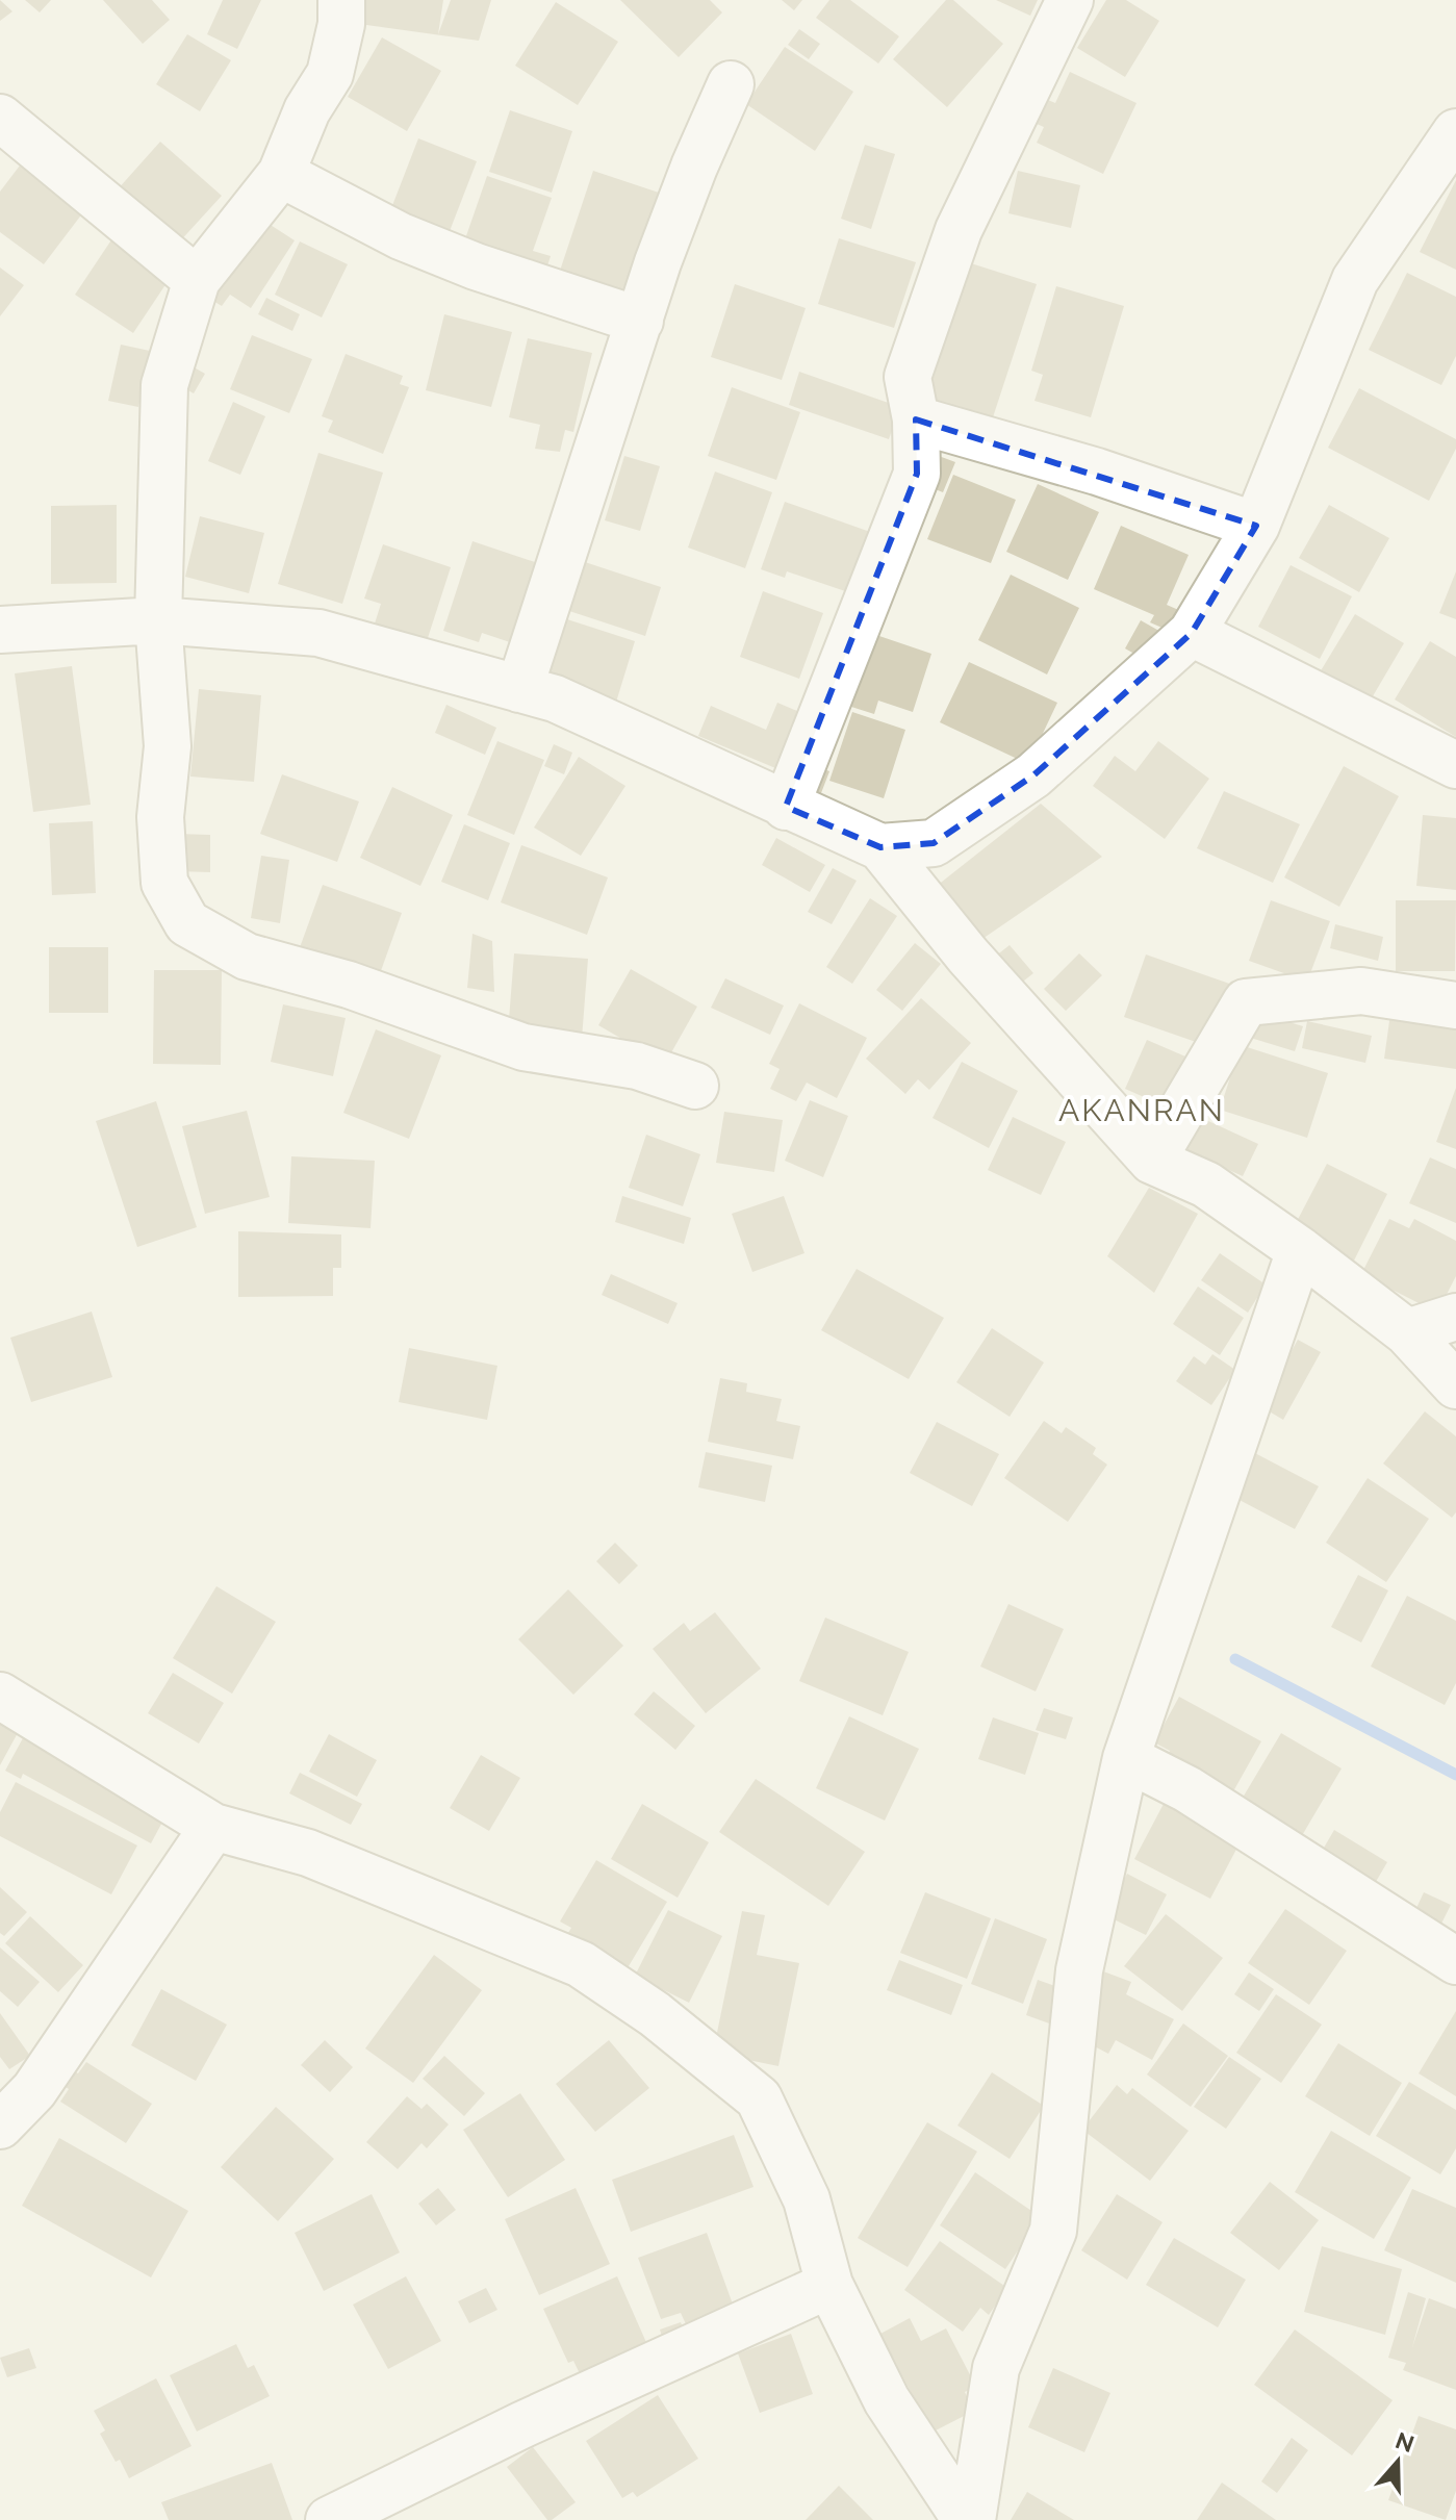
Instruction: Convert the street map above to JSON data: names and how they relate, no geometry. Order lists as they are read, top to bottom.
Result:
{
  "districts": ["AKANRAN"],
  "north": "top"
}
